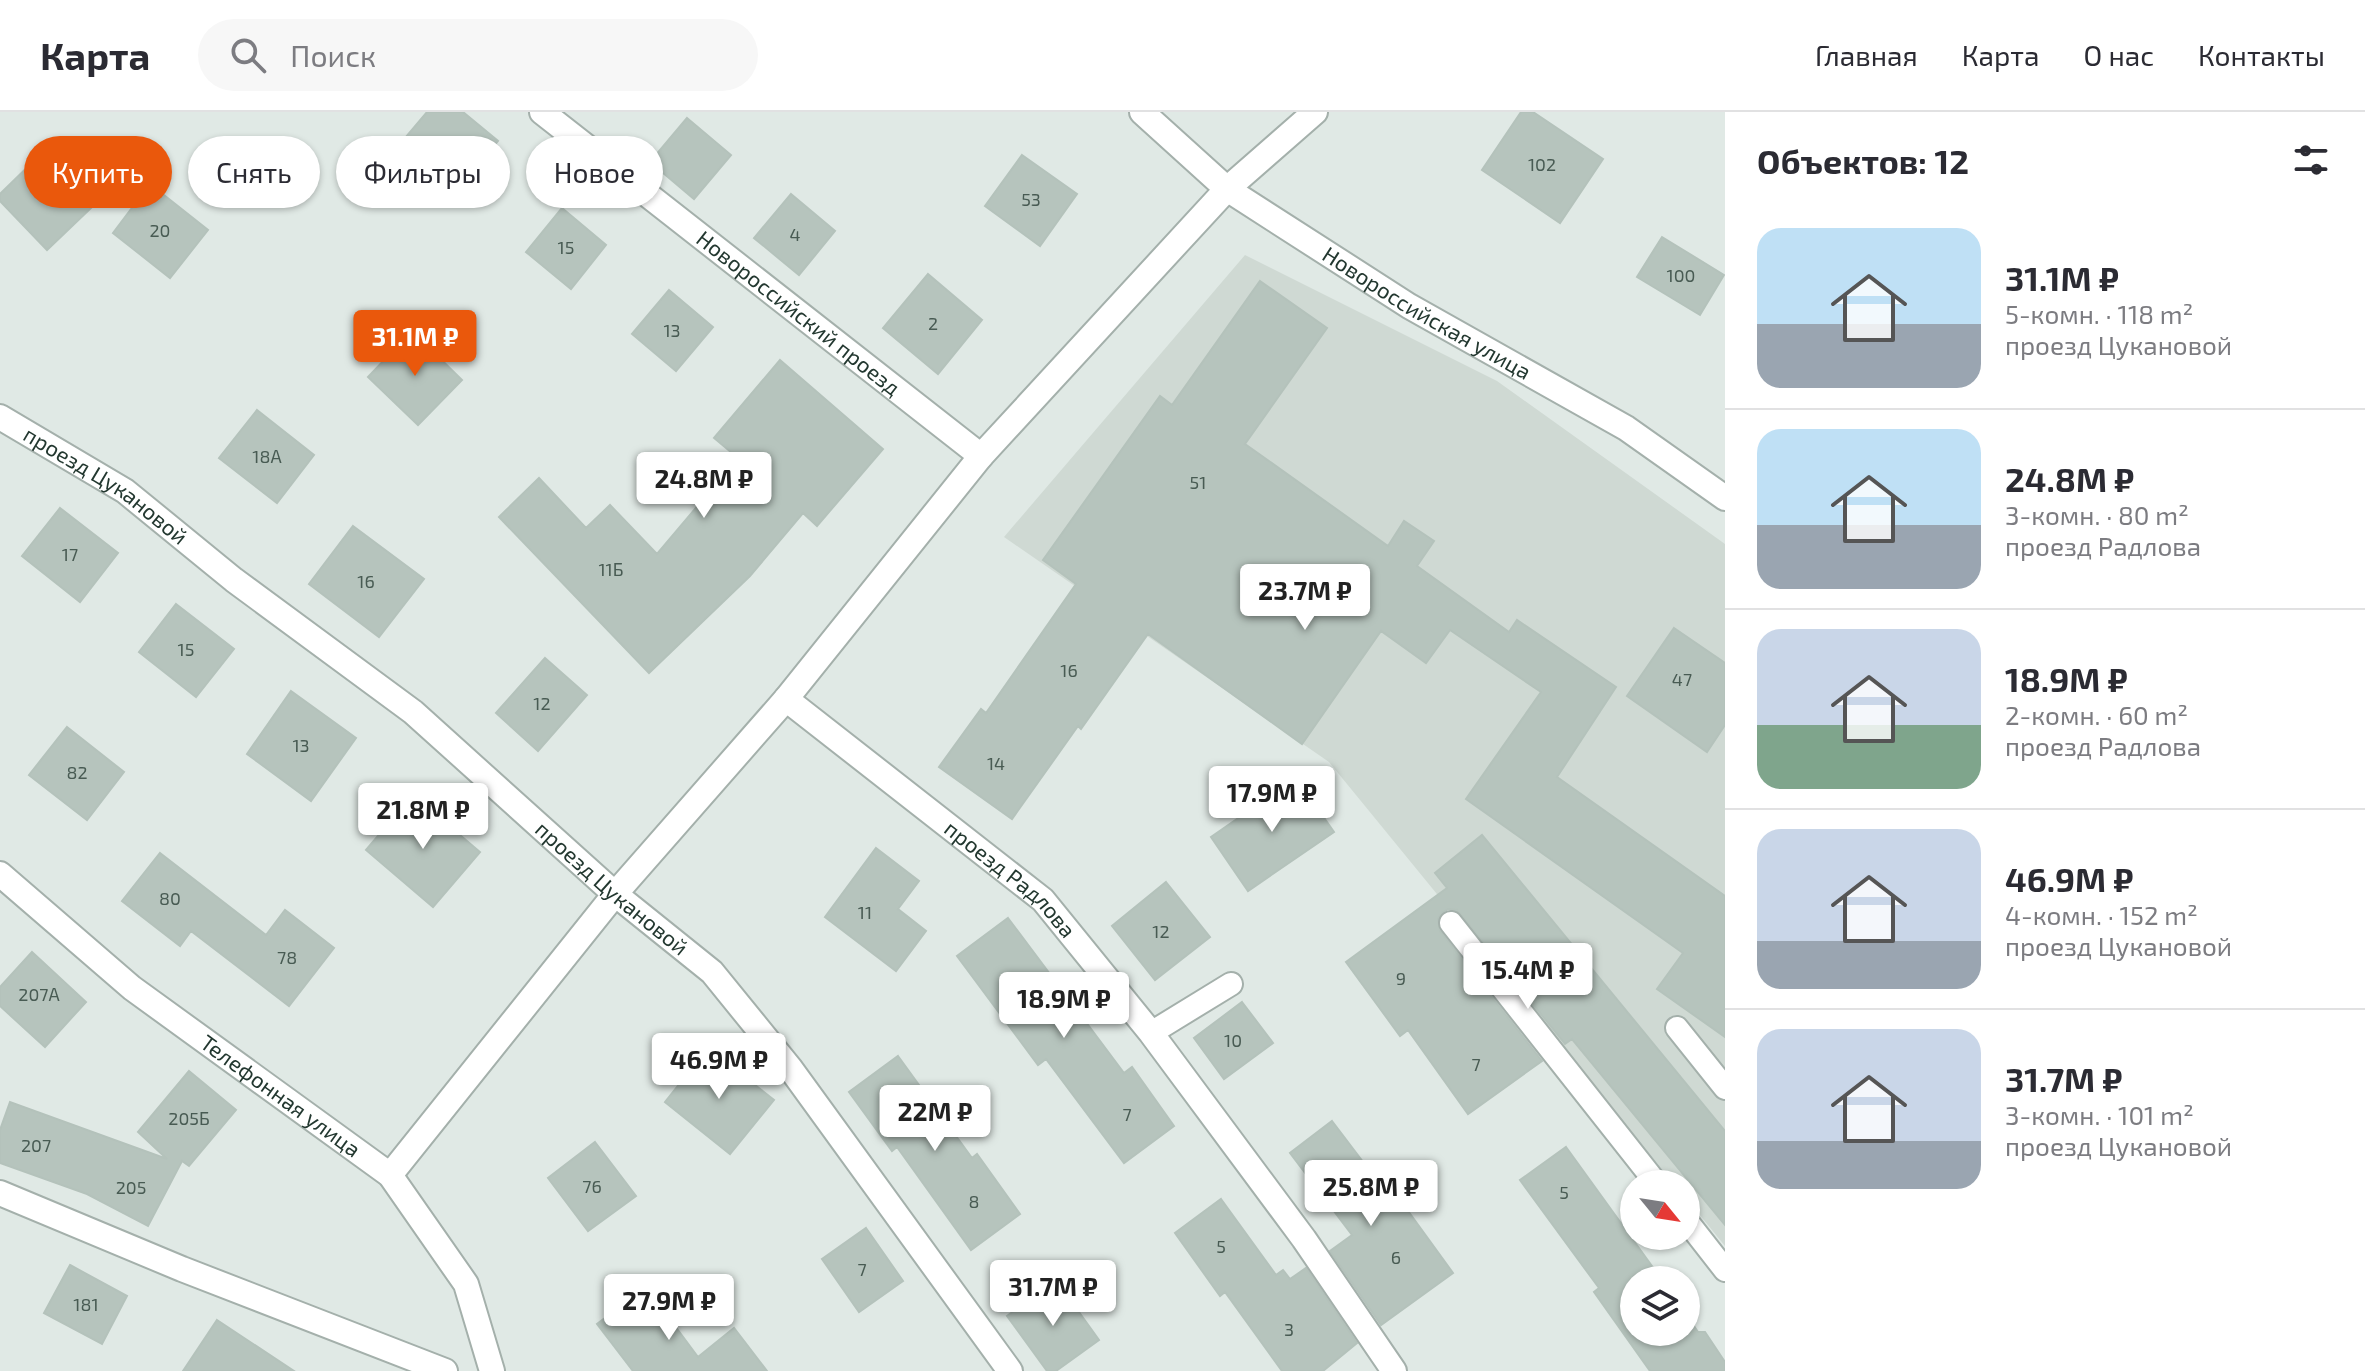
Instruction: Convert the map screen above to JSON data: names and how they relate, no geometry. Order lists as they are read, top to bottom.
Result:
{
  "streets": {
    "street": [
      "Новороссийская улица",
      "Новороссийский проезд",
      "проезд Цукановой",
      "проезд Радлова",
      "Телефонная улица"
    ]
  },
  "house_numbers": [
    "102",
    "53",
    "20",
    "4",
    "15",
    "100",
    "2",
    "13",
    "18А",
    "51",
    "17",
    "11Б",
    "16",
    "15",
    "16",
    "47",
    "12",
    "13",
    "14",
    "82",
    "80",
    "11",
    "12",
    "78",
    "9",
    "207А",
    "10",
    "7",
    "7",
    "205Б",
    "207",
    "76",
    "205",
    "5",
    "8",
    "5",
    "6",
    "7",
    "181",
    "3"
  ],
  "north": "bottom right",
  "page": {
    "header": "Карта",
    "search": "Поиск",
    "nav": [
      "Главная",
      "Карта",
      "О нас",
      "Контакты"
    ],
    "heading": "Объектов: 12",
    "chip": [
      "Купить",
      "Снять",
      "Фильтры",
      "Новое"
    ],
    "list": [
      {
        "name": "31.1M ₽",
        "note": "5-комн. · 118 m² · проезд Цукановой"
      },
      {
        "name": "24.8M ₽",
        "note": "3-комн. · 80 m² · проезд Радлова"
      },
      {
        "name": "18.9M ₽",
        "note": "2-комн. · 60 m² · проезд Радлова"
      },
      {
        "name": "46.9M ₽",
        "note": "4-комн. · 152 m² · проезд Цукановой"
      },
      {
        "name": "31.7M ₽",
        "note": "3-комн. · 101 m² · проезд Цукановой"
      }
    ],
    "price": [
      "31.1M ₽",
      "24.8M ₽",
      "23.7M ₽",
      "17.9M ₽",
      "21.8M ₽",
      "15.4M ₽",
      "18.9M ₽",
      "46.9M ₽",
      "22M ₽",
      "25.8M ₽",
      "31.7M ₽",
      "27.9M ₽"
    ]
  }
}
